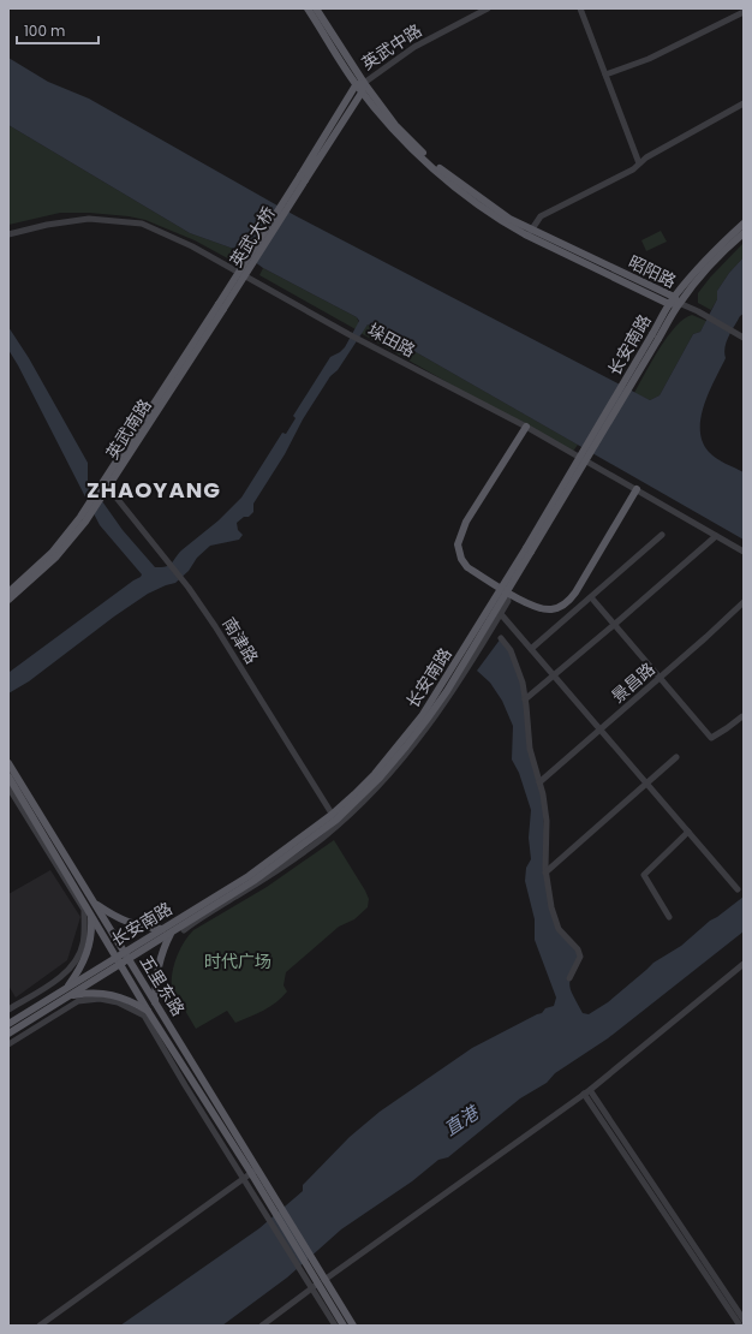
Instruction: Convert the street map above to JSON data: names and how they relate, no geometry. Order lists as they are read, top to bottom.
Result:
{
  "streets": {
    "main road": [
      "英武大桥",
      "昭阳路",
      "长安南路",
      "英武南路",
      "五里东路"
    ],
    "street": [
      "英武中路",
      "垛田路",
      "南津路",
      "景昌路"
    ]
  },
  "crossings": [
    ["英武中路", "昭阳路"],
    ["英武大桥", "英武南路"],
    ["昭阳路", "长安南路"],
    ["长安南路", "南津路"],
    ["长安南路", "五里东路"],
    ["英武南路", "南津路"]
  ],
  "districts": ["ZHAOYANG"],
  "water": ["直港"],
  "parks": ["时代广场"],
  "scale_bar": "100 m"
}
